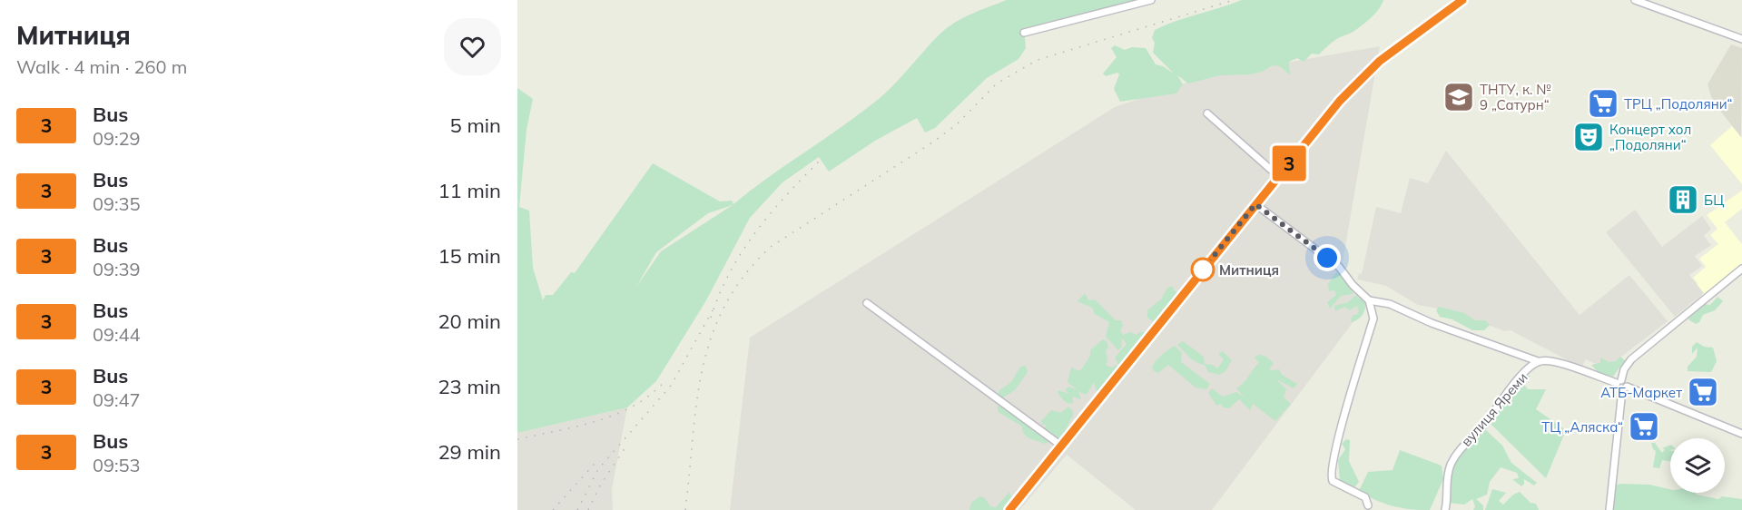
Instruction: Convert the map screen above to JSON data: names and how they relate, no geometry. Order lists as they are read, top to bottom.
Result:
{
  "streets": {
    "street": ["вулиця Яреми"]
  },
  "places": {
    "school or university": ["ТНТУ, к. № 9 „Сатурн“"],
    "supermarket": ["ТРЦ „Подоляни“", "АТБ-Маркет", "ТЦ „Аляска“"],
    "theatre": ["Концерт хол „Подоляни“"],
    "building": ["БЦ"],
    "other": ["Митниця"]
  },
  "lines": ["bus line 3"],
  "page": {
    "heading": ["Митниця", "Walk · 4 min · 260 m"],
    "on_map": "3",
    "list": [
      {
        "mark": "3",
        "name": "Bus",
        "note": "09:29",
        "value": "5 min"
      },
      {
        "mark": "3",
        "name": "Bus",
        "note": "09:35",
        "value": "11 min"
      },
      {
        "mark": "3",
        "name": "Bus",
        "note": "09:39",
        "value": "15 min"
      },
      {
        "mark": "3",
        "name": "Bus",
        "note": "09:44",
        "value": "20 min"
      },
      {
        "mark": "3",
        "name": "Bus",
        "note": "09:47",
        "value": "23 min"
      },
      {
        "mark": "3",
        "name": "Bus",
        "note": "09:53",
        "value": "29 min"
      }
    ]
  }
}
